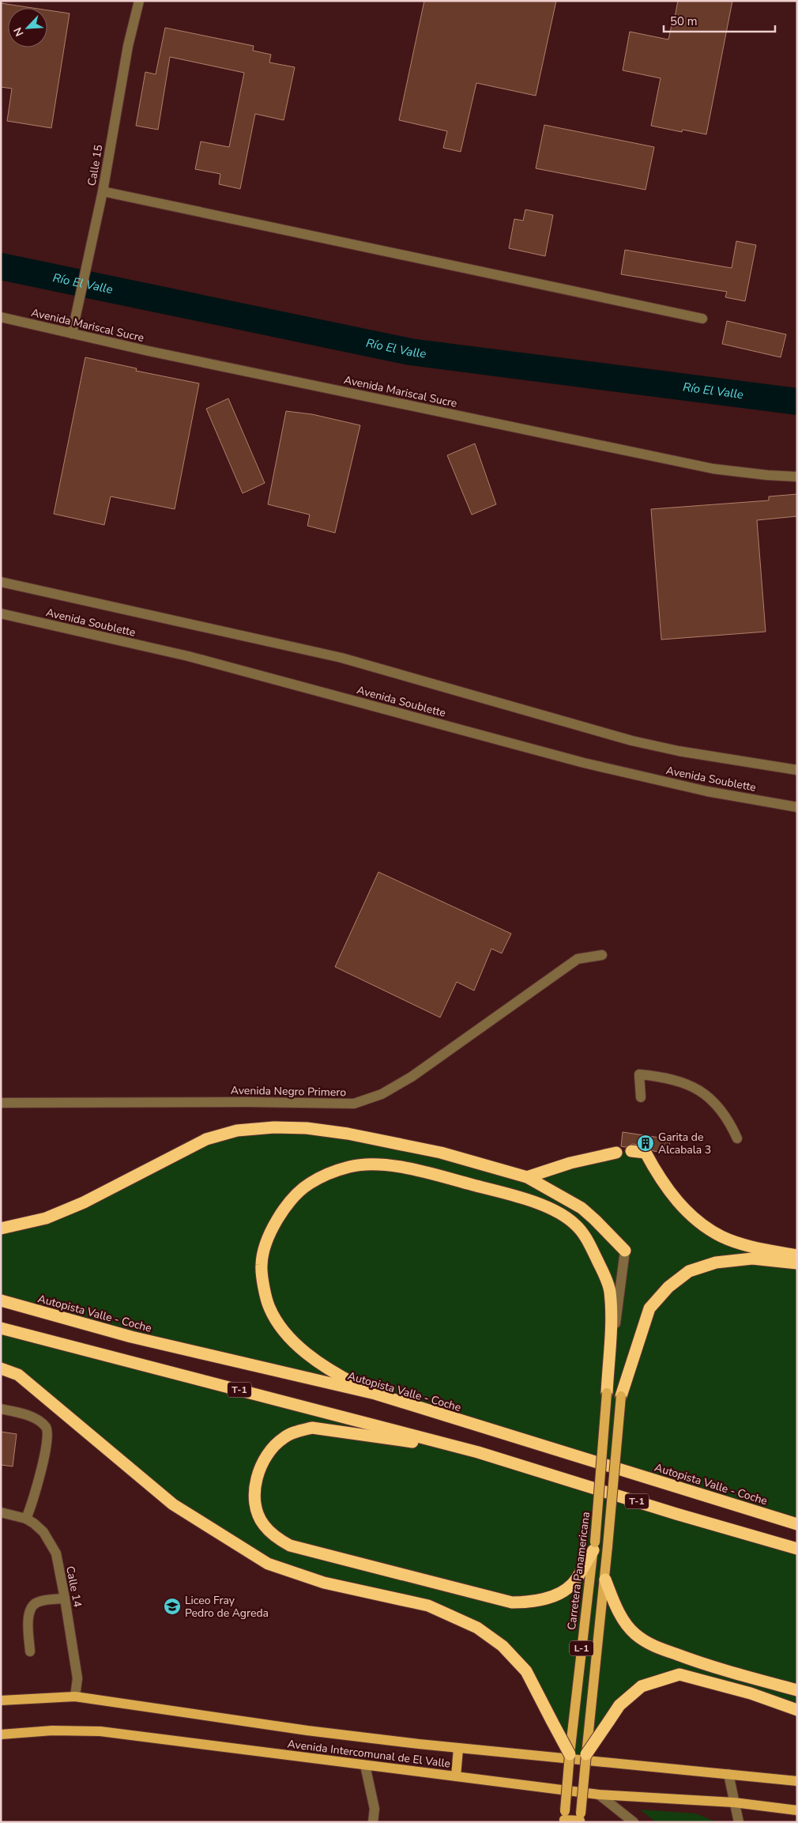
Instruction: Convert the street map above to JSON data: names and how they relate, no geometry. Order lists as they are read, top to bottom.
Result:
{
  "streets": {
    "highway": ["Autopista Valle - Coche", "T-1"],
    "main road": ["Carretera Panamericana", "L-1", "Avenida Intercomunal de El Valle"],
    "street": [
      "Calle 15",
      "Avenida Mariscal Sucre",
      "Avenida Soublette",
      "Avenida Negro Primero",
      "Calle 14"
    ]
  },
  "crossings": [
    ["Calle 15", "Avenida Mariscal Sucre"],
    ["Carretera Panamericana", "L-1"],
    ["Calle 14", "Avenida Intercomunal de El Valle"]
  ],
  "water": ["Río El Valle"],
  "places": {
    "building": ["Garita de Alcabala 3"],
    "school or university": ["Liceo Fray Pedro de Agreda"]
  },
  "scale_bar": "50 m",
  "north": "bottom left"
}
